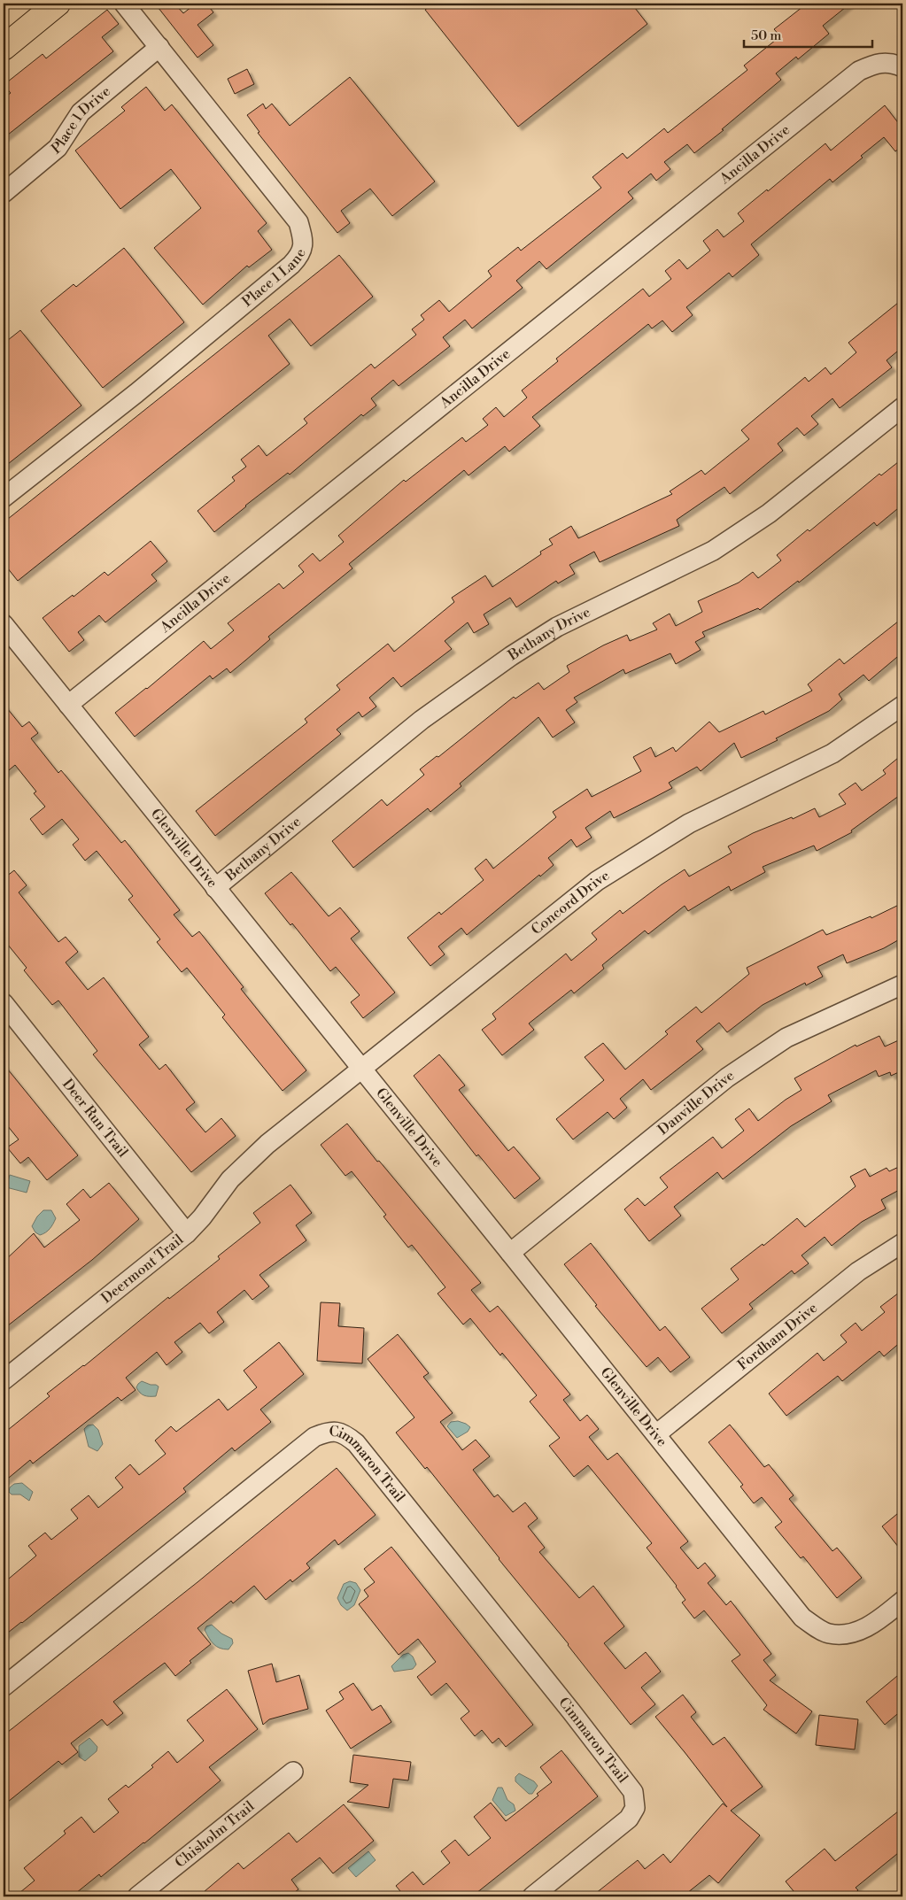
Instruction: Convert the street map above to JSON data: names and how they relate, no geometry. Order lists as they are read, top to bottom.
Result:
{
  "streets": {
    "street": [
      "Place 1 Drive",
      "Ancilla Drive",
      "Place 1 Lane",
      "Bethany Drive",
      "Glenville Drive",
      "Concord Drive",
      "Danville Drive",
      "Deer Run Trail",
      "Deermont Trail",
      "Fordham Drive",
      "Cimmaron Trail",
      "Chisholm Trail"
    ]
  },
  "crossings": [
    ["Place 1 Drive", "Place 1 Lane"],
    ["Ancilla Drive", "Glenville Drive"],
    ["Bethany Drive", "Glenville Drive"],
    ["Glenville Drive", "Concord Drive"],
    ["Glenville Drive", "Danville Drive"],
    ["Glenville Drive", "Fordham Drive"],
    ["Concord Drive", "Deermont Trail"],
    ["Deer Run Trail", "Deermont Trail"]
  ],
  "scale_bar": "50 m"
}
